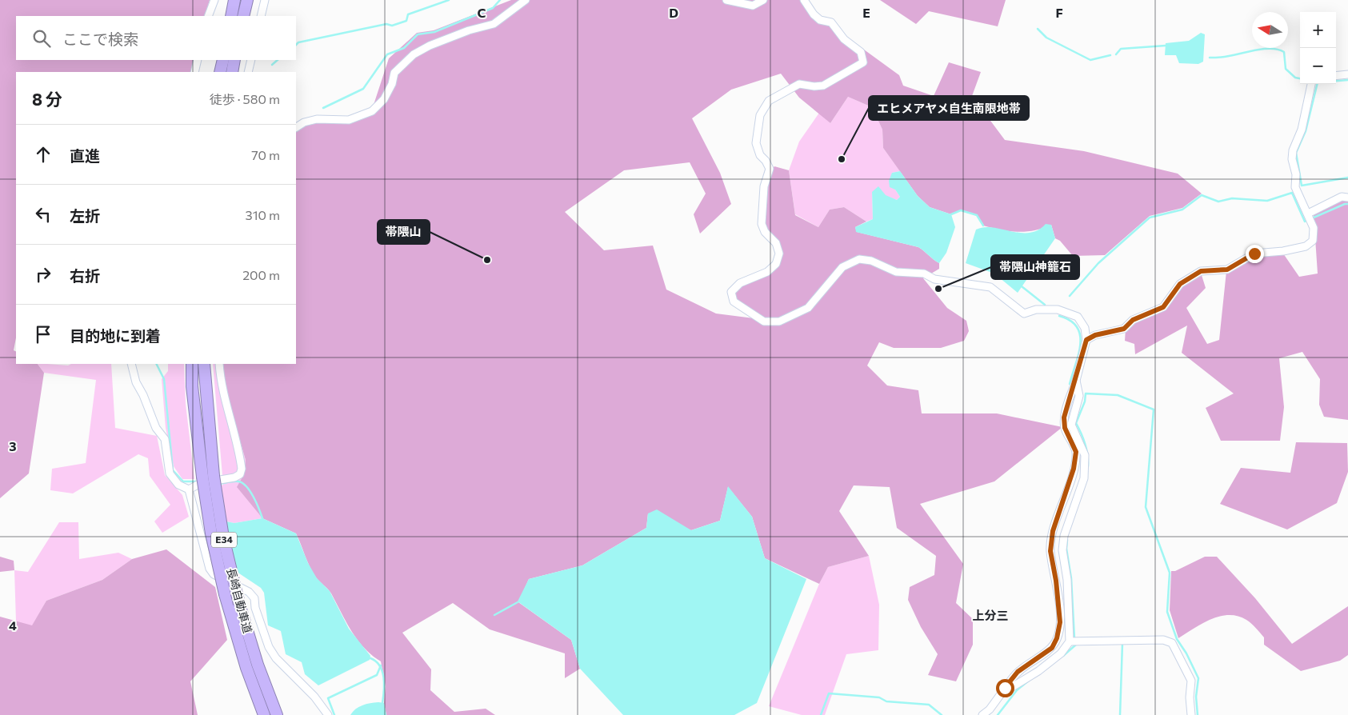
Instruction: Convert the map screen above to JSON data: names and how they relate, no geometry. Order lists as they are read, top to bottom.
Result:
{
  "streets": {
    "highway": ["E34", "長崎自動車道"]
  },
  "districts": ["上分三"],
  "places": ["エヒメアヤメ自生南限地帯", "帯隈山", "帯隈山神籠石"],
  "north": "left",
  "page": {
    "map_buttons": ["+", "−"],
    "search": "ここで検索",
    "heading": ["8 分", "徒歩 · 580 m"],
    "list": [
      ["直進", "70 m"],
      ["左折", "310 m"],
      ["右折", "200 m"],
      "目的地に到着"
    ]
  },
  "grid": {
    "columns": [
      "C",
      "D",
      "E",
      "F"
    ],
    "rows": ["3", "4"]
  }
}
